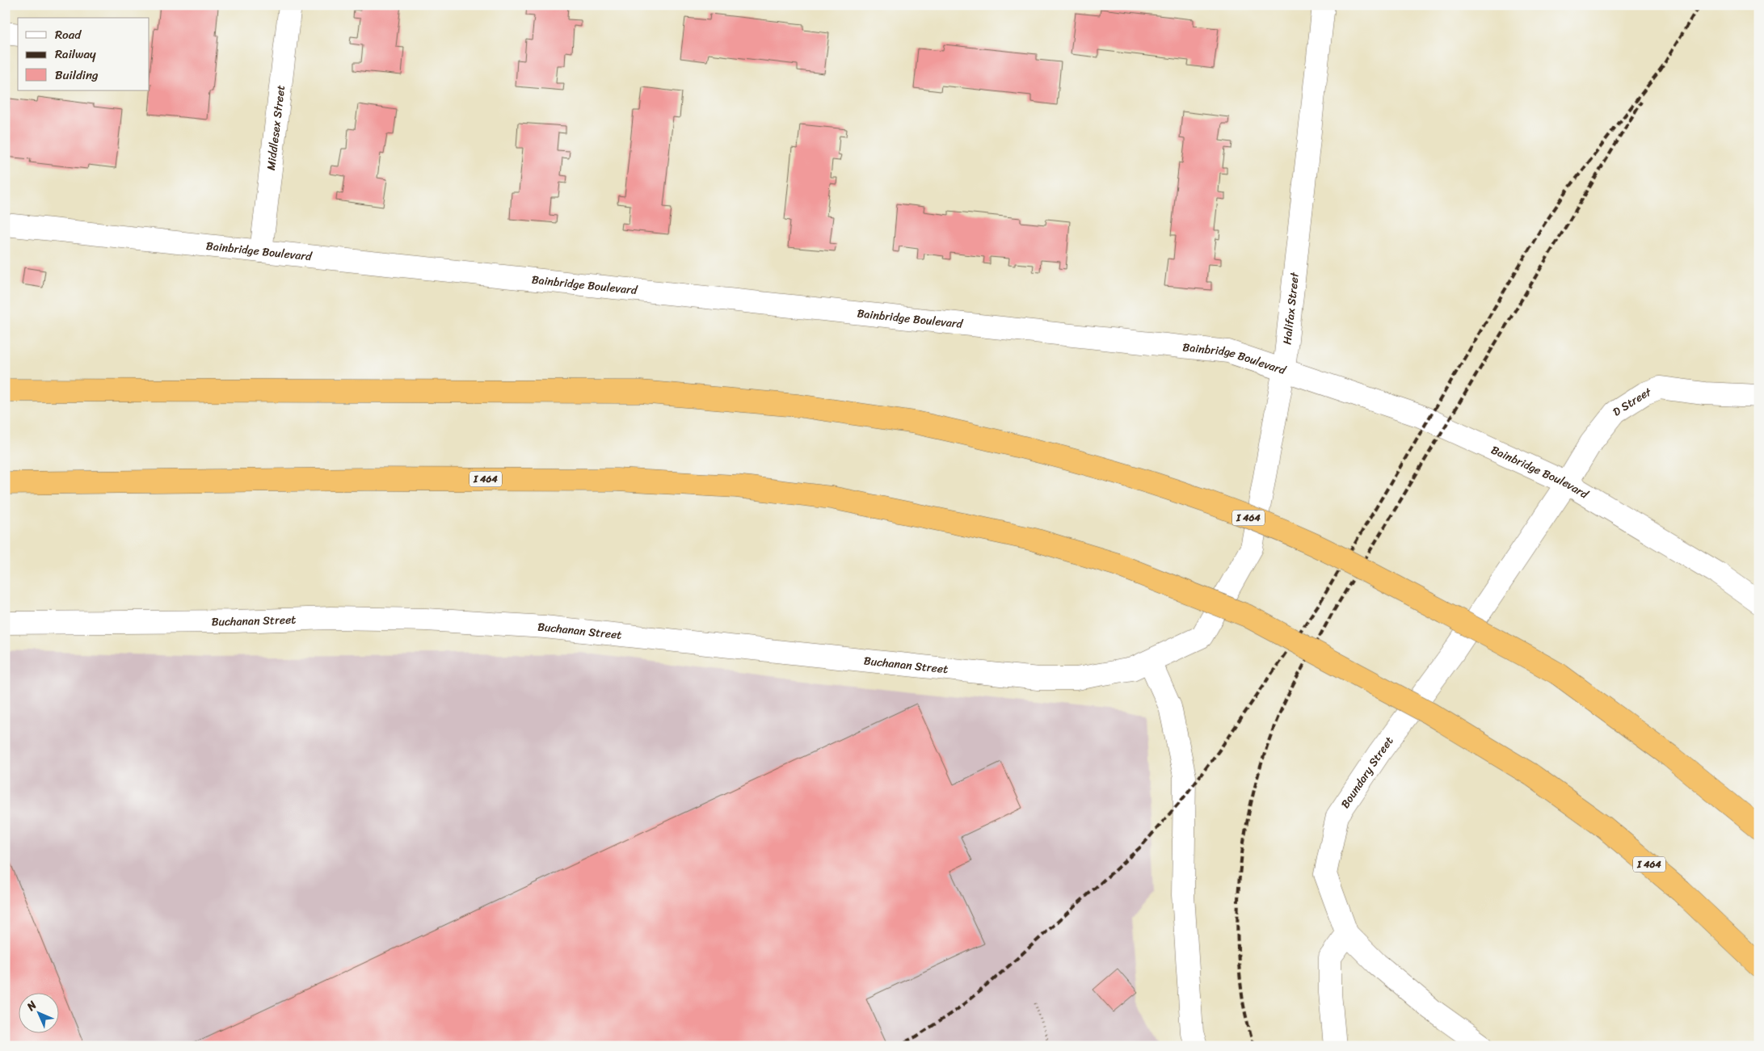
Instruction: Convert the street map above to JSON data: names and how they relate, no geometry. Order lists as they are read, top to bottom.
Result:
{
  "streets": {
    "highway": ["I 464"],
    "street": [
      "Middlesex Street",
      "Bainbridge Boulevard",
      "Halifax Street",
      "D Street",
      "Buchanan Street",
      "Boundary Street"
    ]
  },
  "crossings": [
    ["Middlesex Street", "Bainbridge Boulevard"],
    ["Bainbridge Boulevard", "Halifax Street"],
    ["Bainbridge Boulevard", "D Street"],
    ["Bainbridge Boulevard", "Boundary Street"],
    ["Halifax Street", "Buchanan Street"],
    ["D Street", "Boundary Street"]
  ],
  "legend": ["Road", "Railway", "Building"],
  "north": "top left"
}
